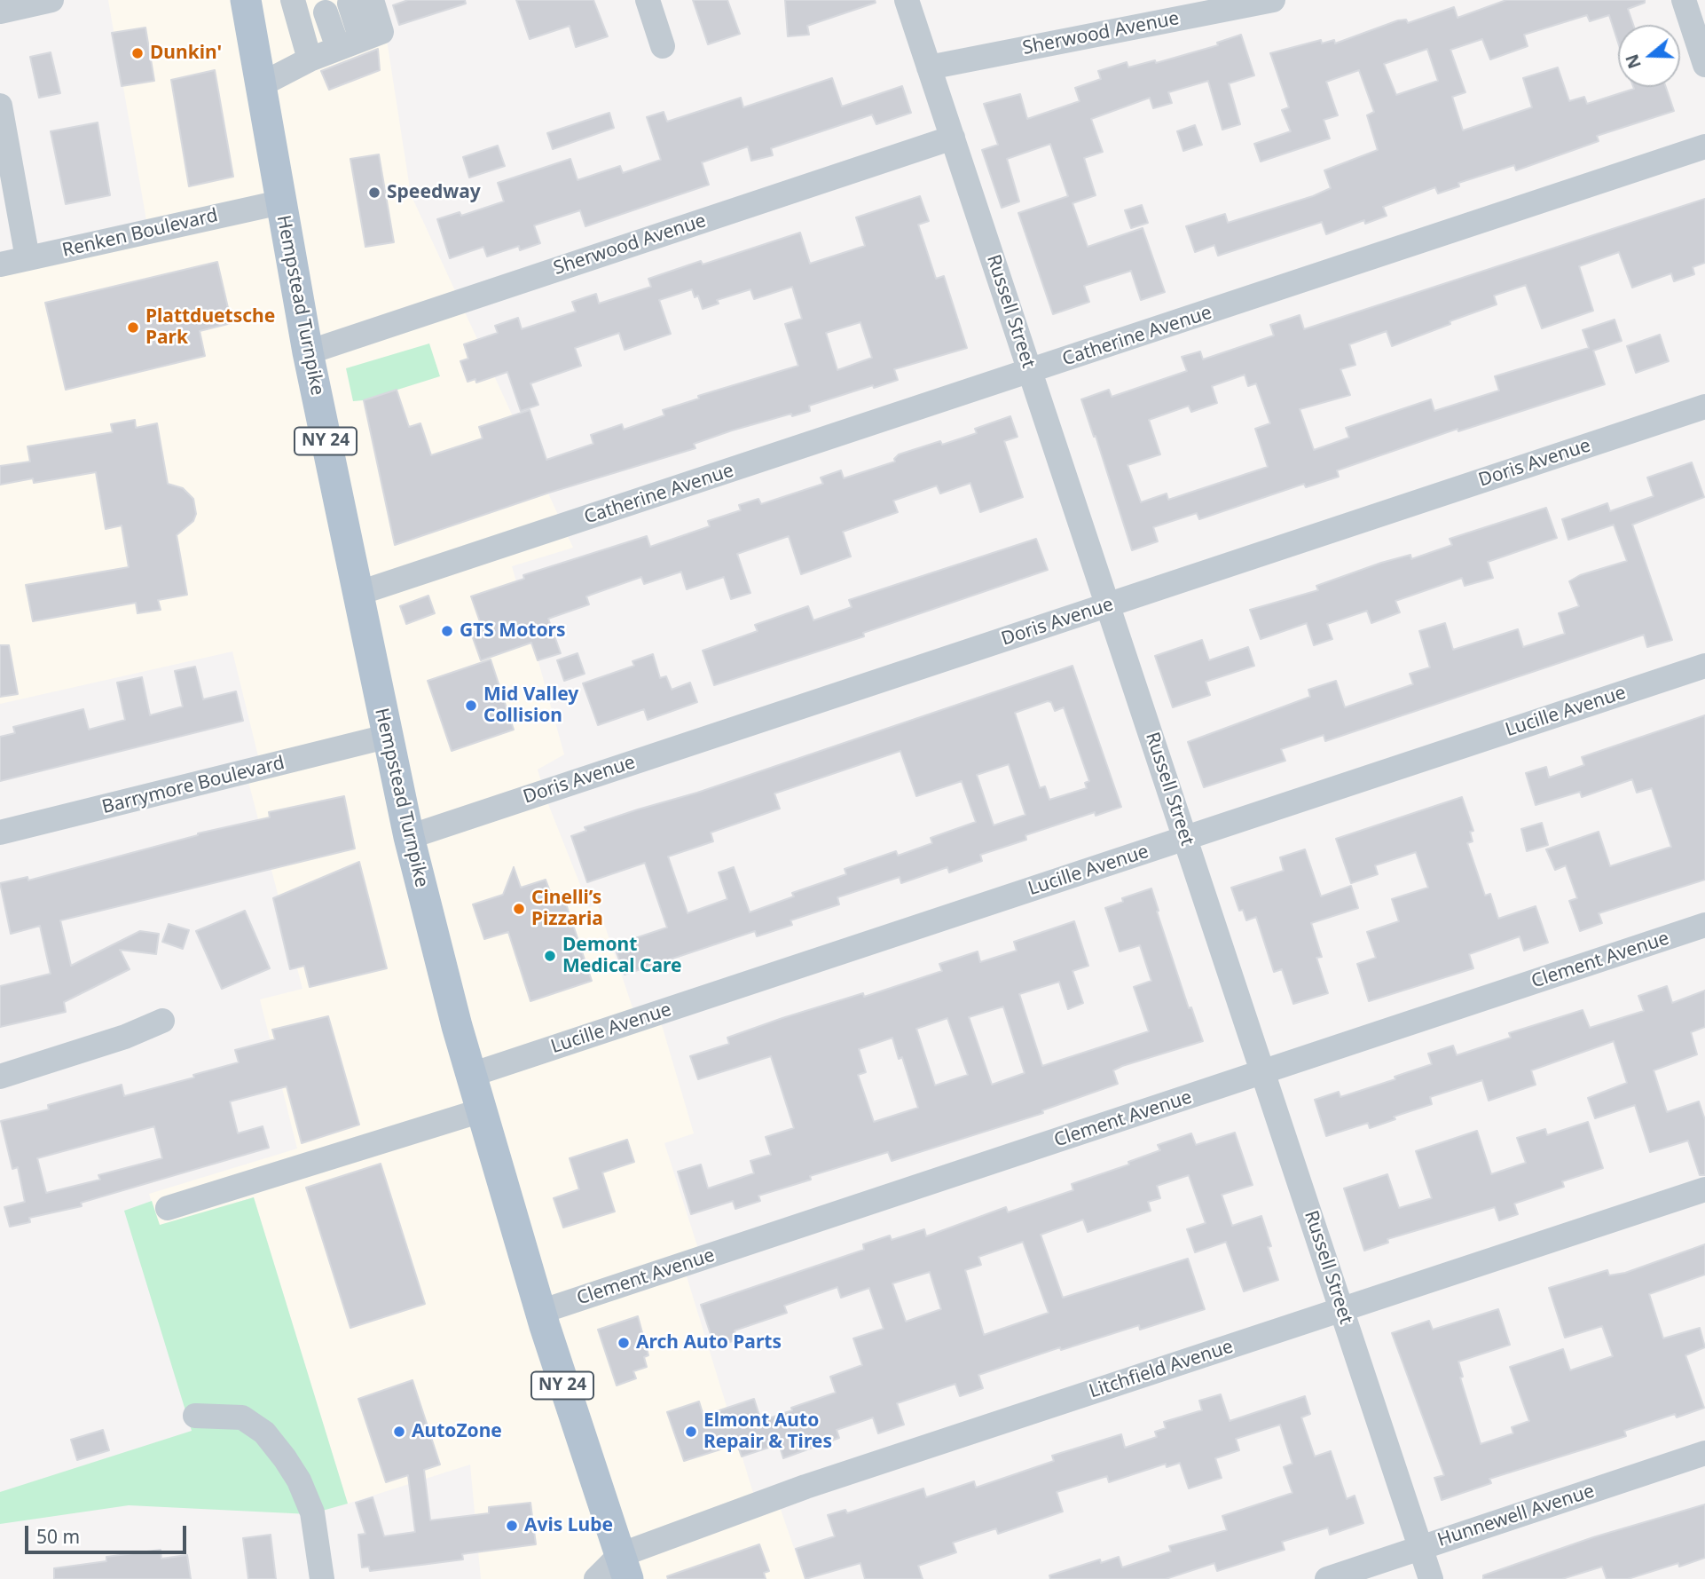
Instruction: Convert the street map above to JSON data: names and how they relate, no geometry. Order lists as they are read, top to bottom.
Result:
{
  "streets": {
    "main road": ["Hempstead Turnpike", "NY 24"],
    "street": [
      "Sherwood Avenue",
      "Renken Boulevard",
      "Russell Street",
      "Catherine Avenue",
      "Doris Avenue",
      "Lucille Avenue",
      "Barrymore Boulevard",
      "Clement Avenue",
      "Litchfield Avenue",
      "Hunnewell Avenue"
    ]
  },
  "crossings": [
    ["Sherwood Avenue", "Hempstead Turnpike"],
    ["Sherwood Avenue", "Russell Street"],
    ["Renken Boulevard", "Hempstead Turnpike"],
    ["Hempstead Turnpike", "Catherine Avenue"],
    ["Hempstead Turnpike", "Doris Avenue"],
    ["Hempstead Turnpike", "Lucille Avenue"],
    ["Hempstead Turnpike", "Barrymore Boulevard"],
    ["Hempstead Turnpike", "Clement Avenue"],
    ["Hempstead Turnpike", "Litchfield Avenue"],
    ["Russell Street", "Catherine Avenue"],
    ["Russell Street", "Doris Avenue"],
    ["Russell Street", "Lucille Avenue"],
    ["Russell Street", "Clement Avenue"],
    ["Russell Street", "Litchfield Avenue"],
    ["Russell Street", "Hunnewell Avenue"]
  ],
  "places": [
    "Dunkin'",
    "Speedway",
    "Plattduetsche Park",
    "GTS Motors",
    "Mid Valley Collision",
    "Cinelli’s Pizzaria",
    "Demont Medical Care",
    "Arch Auto Parts",
    "AutoZone",
    "Elmont Auto Repair & Tires",
    "Avis Lube"
  ],
  "scale_bar": "50 m",
  "north": "left"
}
